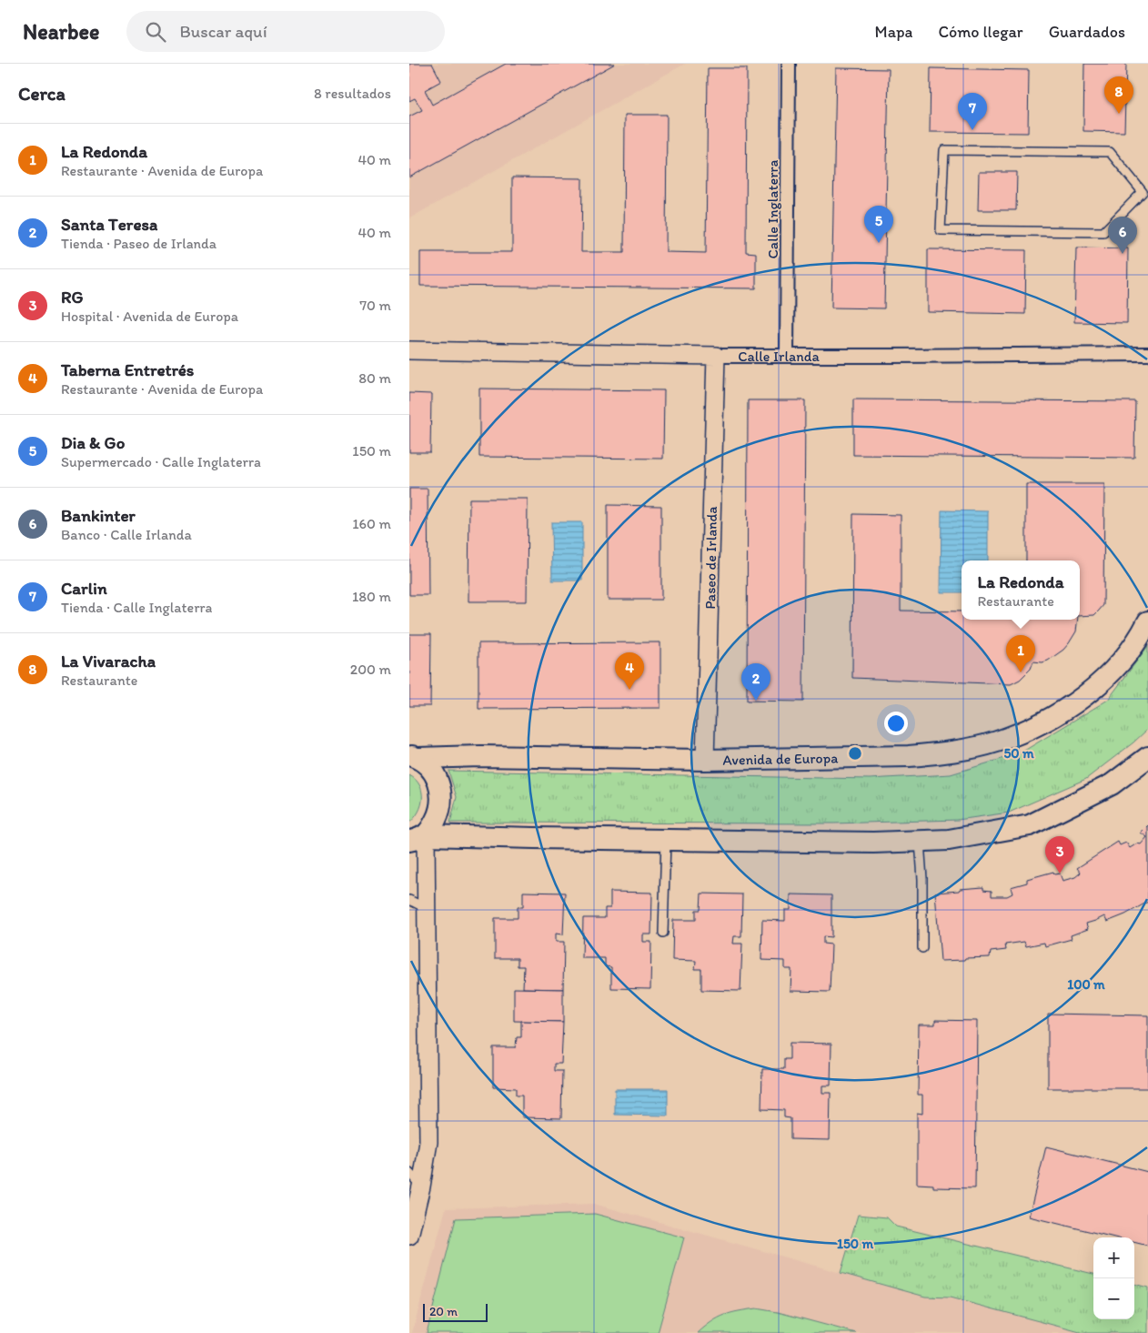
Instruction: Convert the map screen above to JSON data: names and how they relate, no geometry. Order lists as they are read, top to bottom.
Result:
{
  "streets": {
    "street": [
      "Calle Inglaterra",
      "Calle Irlanda",
      "Paseo de Irlanda",
      "Avenida de Europa"
    ]
  },
  "crossings": [
    ["Calle Inglaterra", "Calle Irlanda"],
    ["Calle Irlanda", "Paseo de Irlanda"],
    ["Paseo de Irlanda", "Avenida de Europa"]
  ],
  "scale_bar": "20 m",
  "page": {
    "header": "Nearbee",
    "search": "Buscar aquí",
    "nav": ["Mapa", "Cómo llegar", "Guardados"],
    "heading": ["Cerca", "8 resultados"],
    "pins": [
      "8",
      "7",
      "5",
      "6",
      "1",
      "4",
      "2",
      "3"
    ],
    "list": [
      {
        "mark": "1",
        "name": "La Redonda",
        "note": "Restaurante · Avenida de Europa",
        "value": "40 m"
      },
      {
        "mark": "2",
        "name": "Santa Teresa",
        "note": "Tienda · Paseo de Irlanda",
        "value": "40 m"
      },
      {
        "mark": "3",
        "name": "RG",
        "note": "Hospital · Avenida de Europa",
        "value": "70 m"
      },
      {
        "mark": "4",
        "name": "Taberna Entretrés",
        "note": "Restaurante · Avenida de Europa",
        "value": "80 m"
      },
      {
        "mark": "5",
        "name": "Dia & Go",
        "note": "Supermercado · Calle Inglaterra",
        "value": "150 m"
      },
      {
        "mark": "6",
        "name": "Bankinter",
        "note": "Banco · Calle Irlanda",
        "value": "160 m"
      },
      {
        "mark": "7",
        "name": "Carlin",
        "note": "Tienda · Calle Inglaterra",
        "value": "180 m"
      },
      {
        "mark": "8",
        "name": "La Vivaracha",
        "note": "Restaurante",
        "value": "200 m"
      }
    ],
    "popup": ["La Redonda", "Restaurante"],
    "map_buttons": ["+", "−"],
    "scale": "20 m"
  },
  "rings": ["50 m", "100 m", "150 m"]
}
